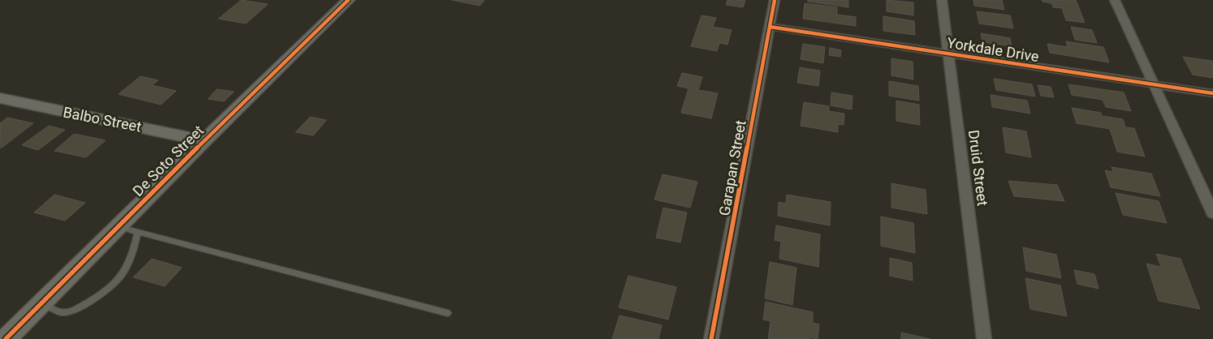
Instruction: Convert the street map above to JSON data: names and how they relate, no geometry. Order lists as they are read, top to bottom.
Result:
{
  "streets": {
    "street": [
      "Yorkdale Drive",
      "Balbo Street",
      "De Soto Street",
      "Garapan Street",
      "Druid Street"
    ]
  },
  "crossings": [
    ["Yorkdale Drive", "Garapan Street"],
    ["Yorkdale Drive", "Druid Street"],
    ["Balbo Street", "De Soto Street"]
  ]
}
